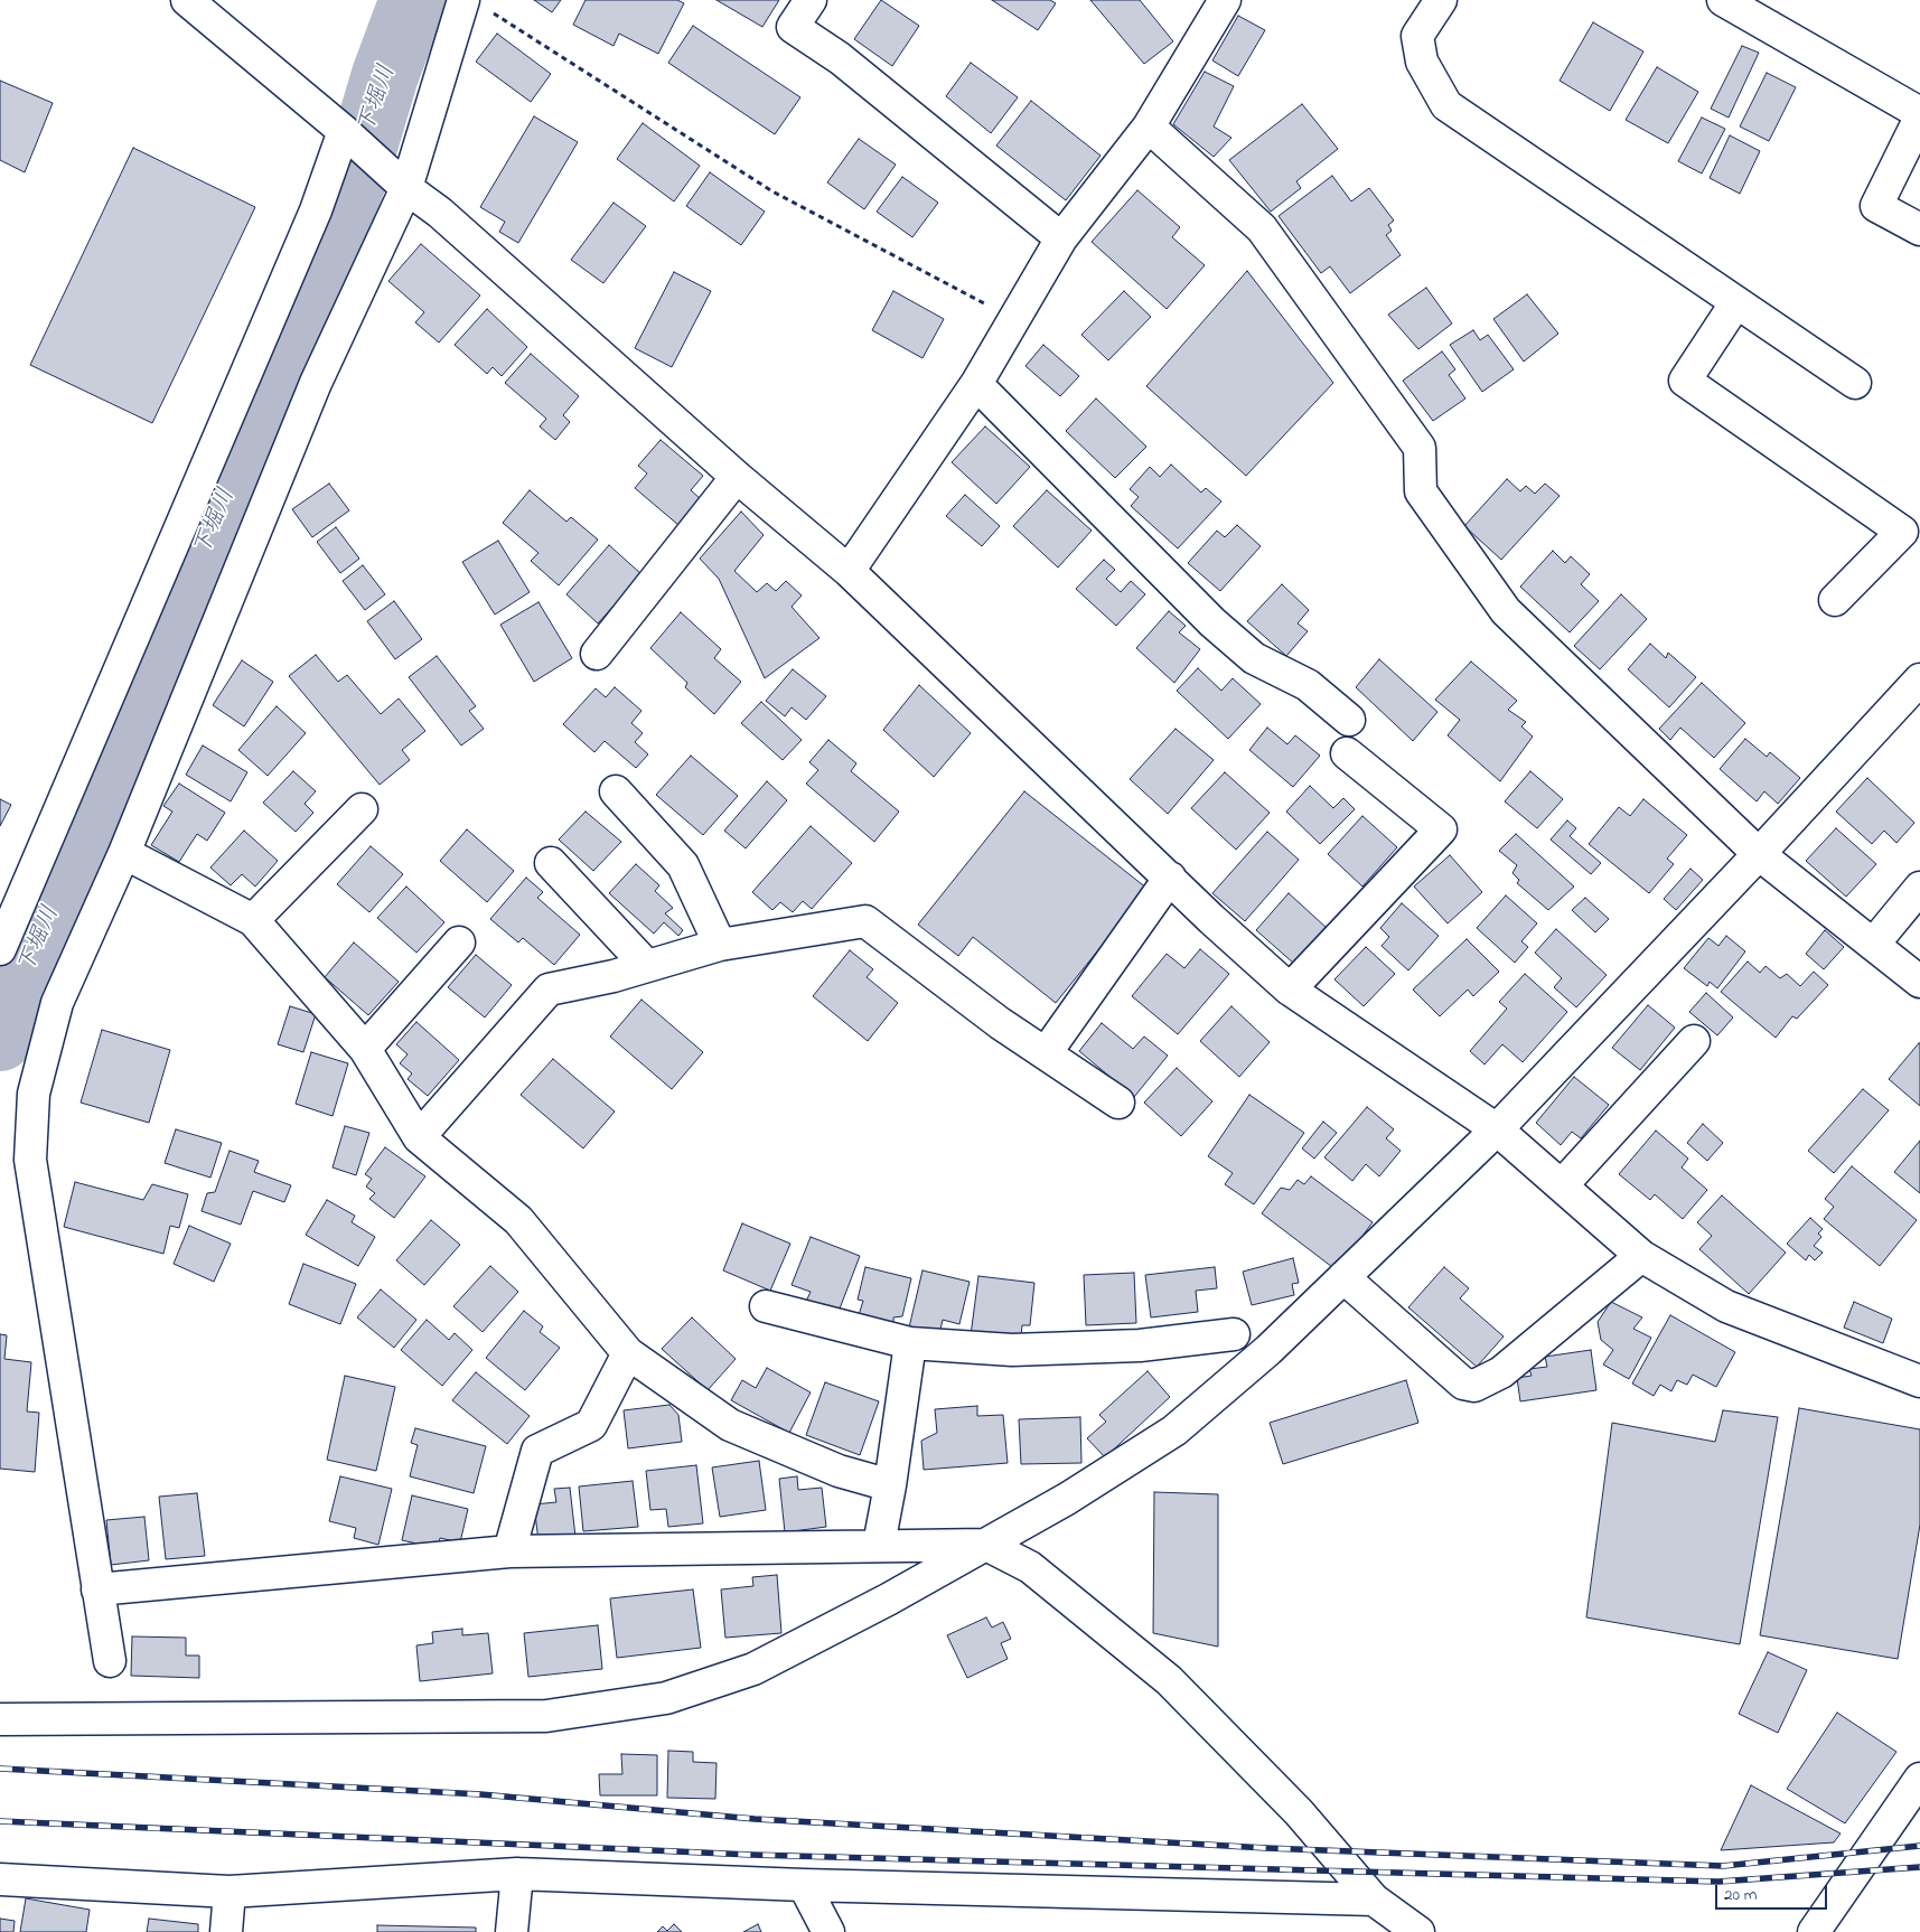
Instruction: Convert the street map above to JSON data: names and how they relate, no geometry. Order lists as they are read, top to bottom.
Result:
{
  "water": ["下堀川"],
  "scale_bar": "20 m"
}
